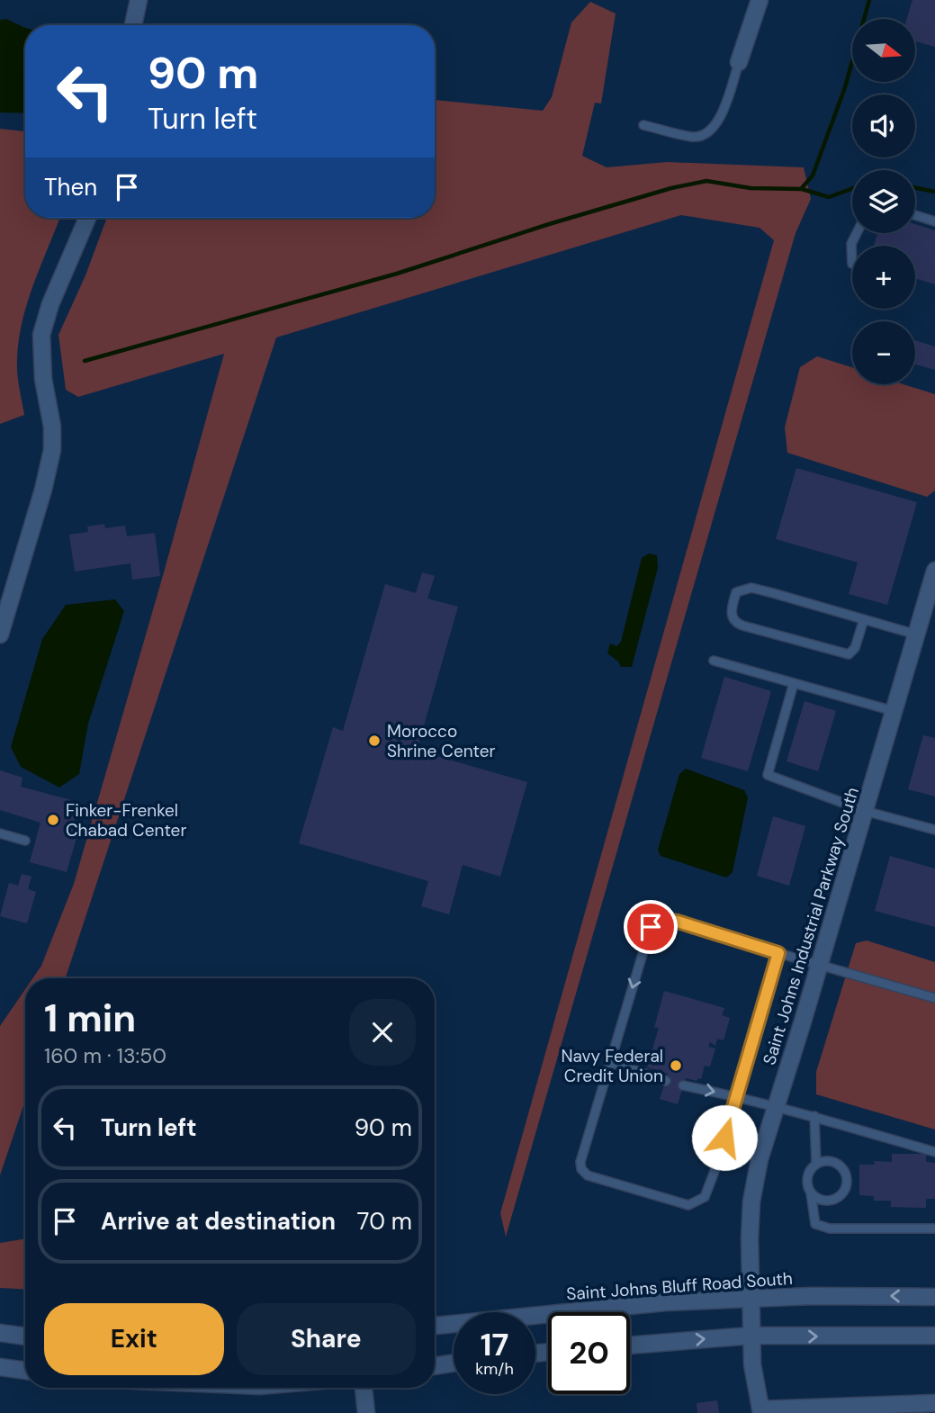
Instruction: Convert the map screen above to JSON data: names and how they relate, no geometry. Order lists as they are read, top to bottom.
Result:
{
  "streets": {
    "street": ["Saint Johns Industrial Parkway South", "Saint Johns Bluff Road South"]
  },
  "crossings": [
    ["Saint Johns Industrial Parkway South", "Saint Johns Bluff Road South"]
  ],
  "places": ["Morocco Shrine Center", "Finker-Frenkel Chabad Center", "Navy Federal Credit Union"],
  "north": "right",
  "page": {
    "map_buttons": ["+", "−"],
    "turn": ["90 m", "Turn left"],
    "then": "Then",
    "heading": ["1 min", "160 m · 13:50"],
    "list": [
      {
        "name": "Turn left",
        "value": "90 m"
      },
      {
        "name": "Arrive at destination",
        "value": "70 m"
      }
    ],
    "buttons": ["Exit", "Share"],
    "speed": "17 km/h",
    "limit": "20"
  }
}
